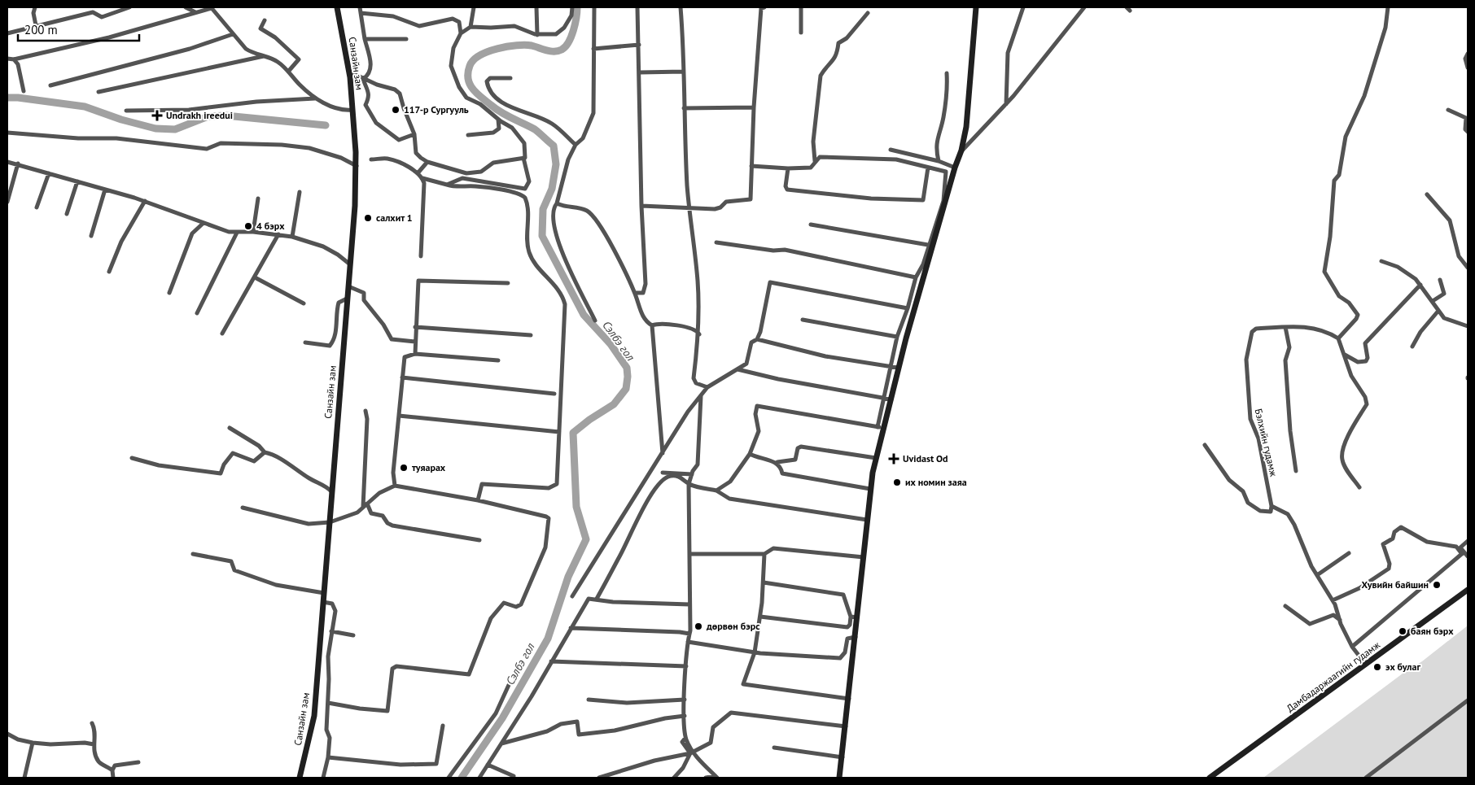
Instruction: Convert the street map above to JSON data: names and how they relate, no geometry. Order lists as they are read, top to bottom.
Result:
{
  "streets": {
    "main road": ["Санзайн зам", "Дамбадаржаагийн гудамж"],
    "street": ["Бэлхийн гудамж"]
  },
  "water": ["Сэлбэ гол"],
  "places": {
    "other": [
      "117-р Сургууль",
      "салхит 1",
      "4 бэрх",
      "туяарах",
      "их номин заяа",
      "Хувийн байшин",
      "дөрвөн бэрс",
      "баян бэрх",
      "эх булаг"
    ],
    "health": ["Undrakh ireedui", "Uvidast Od"]
  },
  "scale_bar": "200 m"
}
